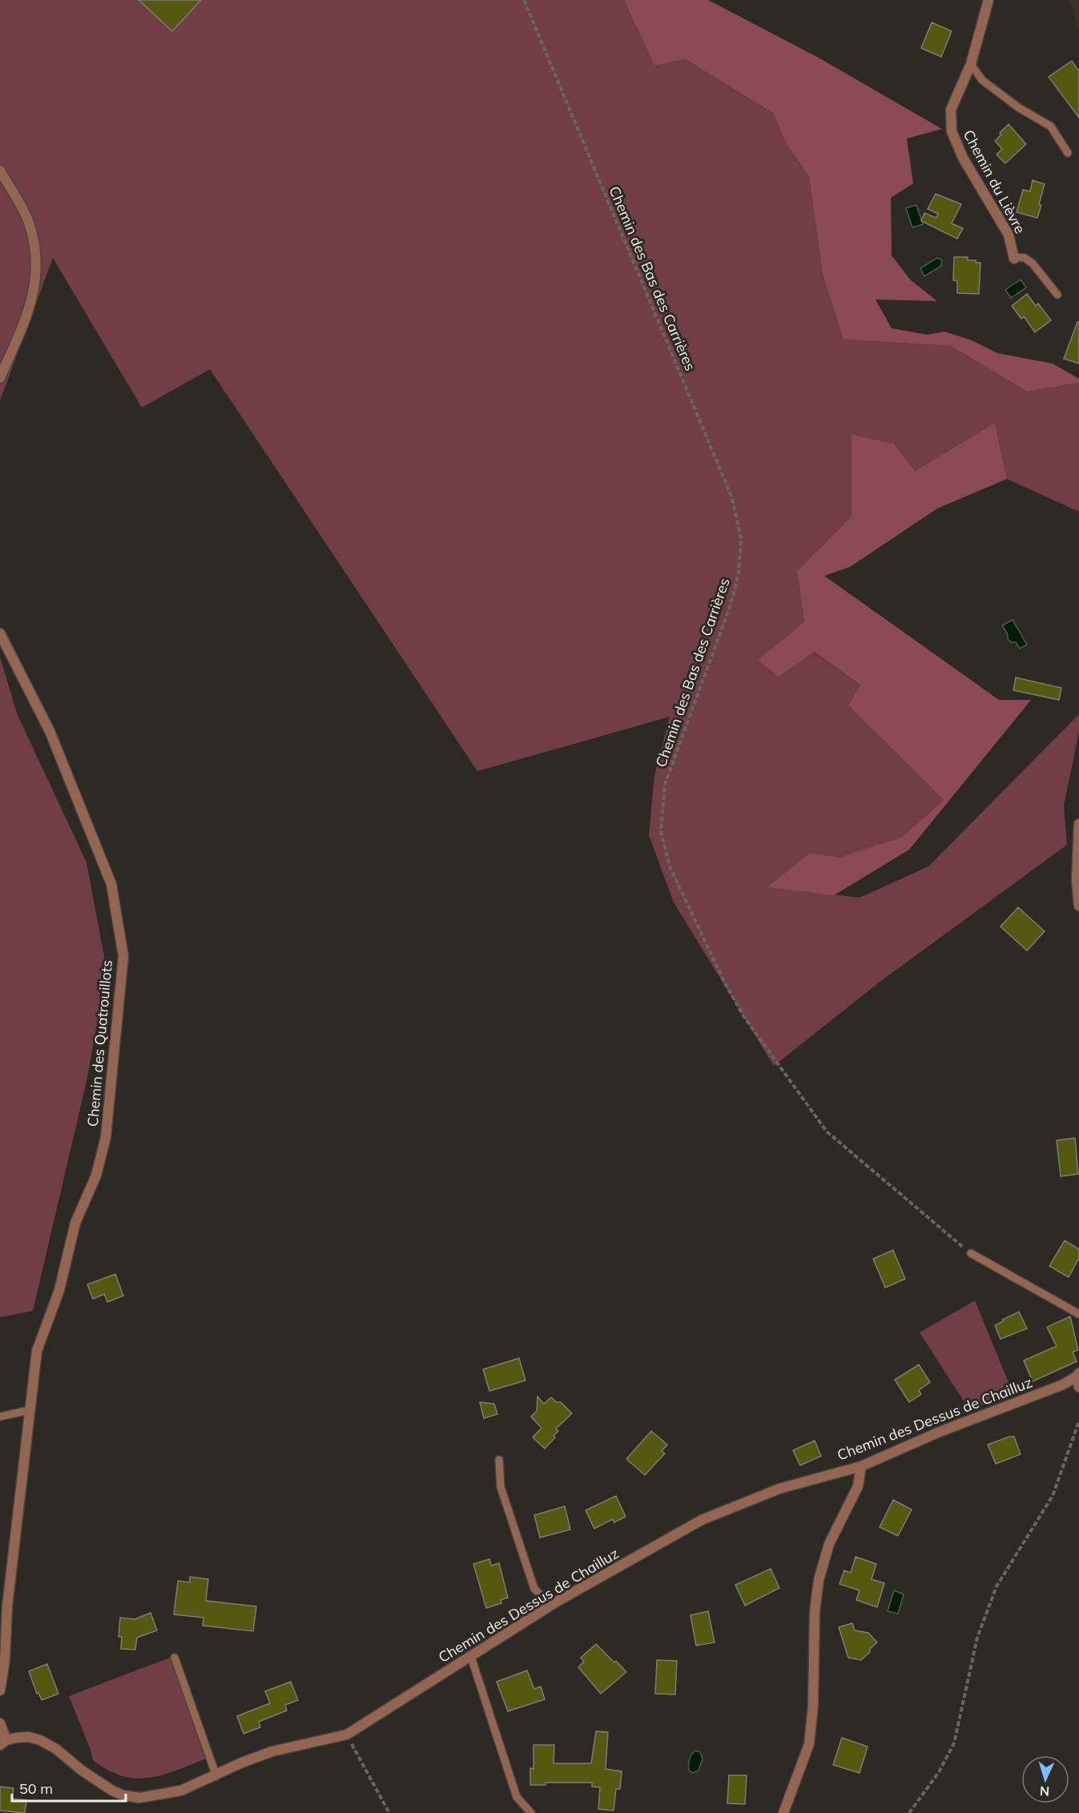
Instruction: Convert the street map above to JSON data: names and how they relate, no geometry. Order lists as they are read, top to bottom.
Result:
{
  "streets": {
    "street": ["Chemin du Lièvre", "Chemin des Quatrouillots", "Chemin des Dessus de Chailluz"],
    "path": ["Chemin des Bas des Carrières"]
  },
  "scale_bar": "50 m",
  "north": "bottom"
}
